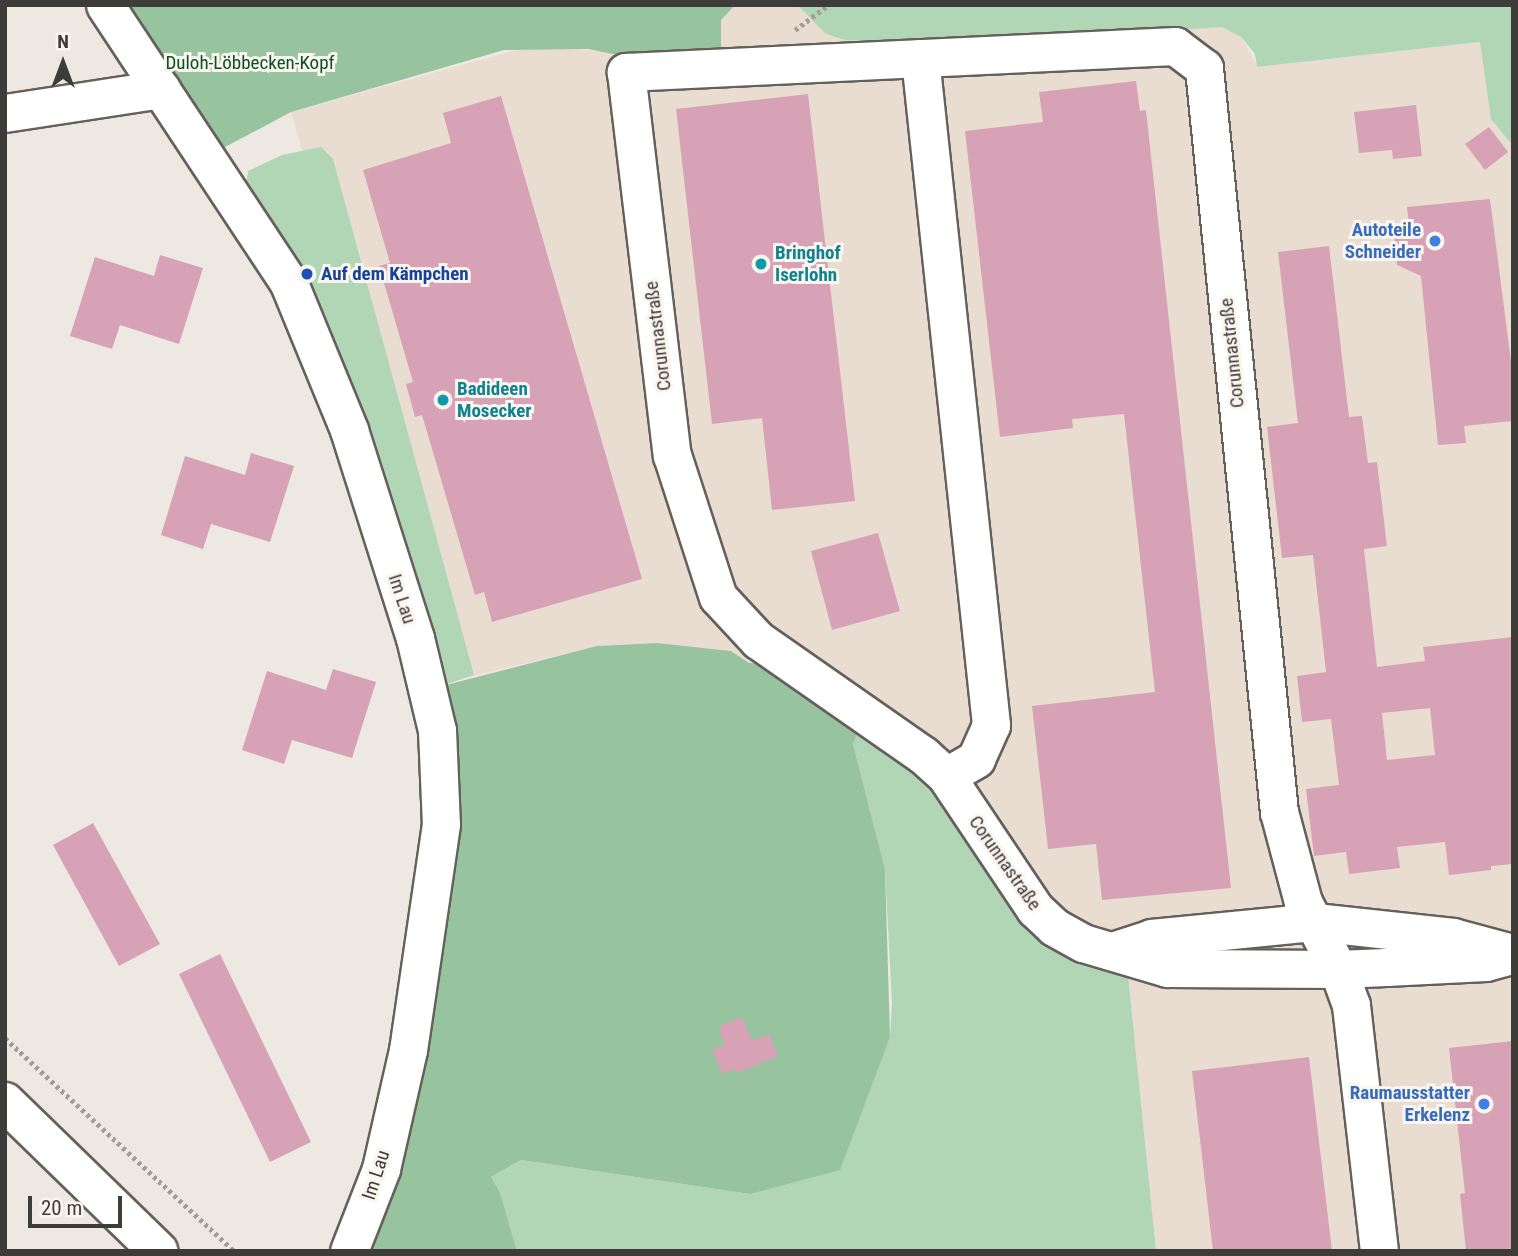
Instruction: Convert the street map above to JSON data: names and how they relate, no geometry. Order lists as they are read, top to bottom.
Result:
{
  "streets": {
    "street": ["Corunnastraße", "Im Lau"]
  },
  "parks": ["Duloh-Löbbecken-Kopf"],
  "places": [
    "Autoteile Schneider",
    "Bringhof Iserlohn",
    "Auf dem Kämpchen",
    "Badideen Mosecker",
    "Raumausstatter Erkelenz"
  ],
  "scale_bar": "20 m",
  "north": "top"
}
